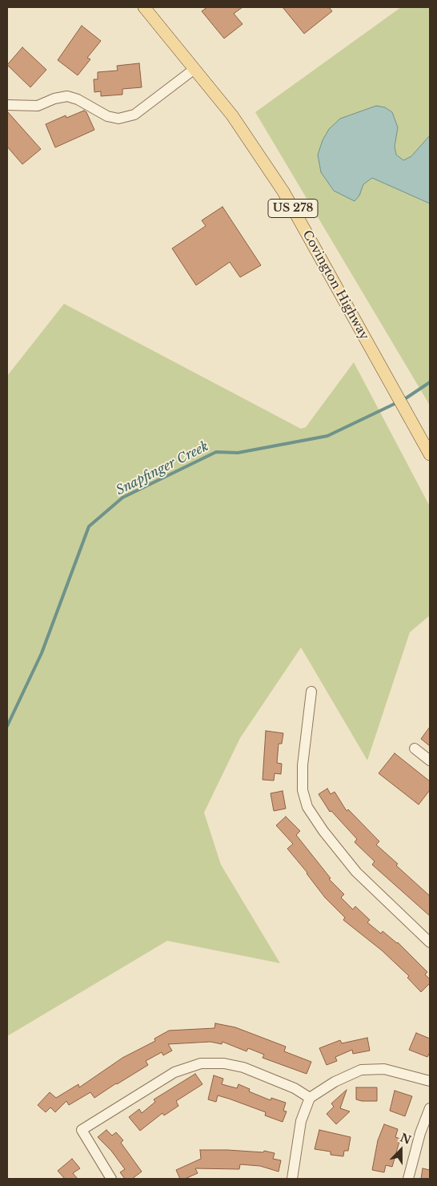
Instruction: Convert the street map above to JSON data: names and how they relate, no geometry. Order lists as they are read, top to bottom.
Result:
{
  "streets": {
    "main road": ["US 278", "Covington Highway"]
  },
  "water": ["Snapfinger Creek"],
  "north": "top"
}
